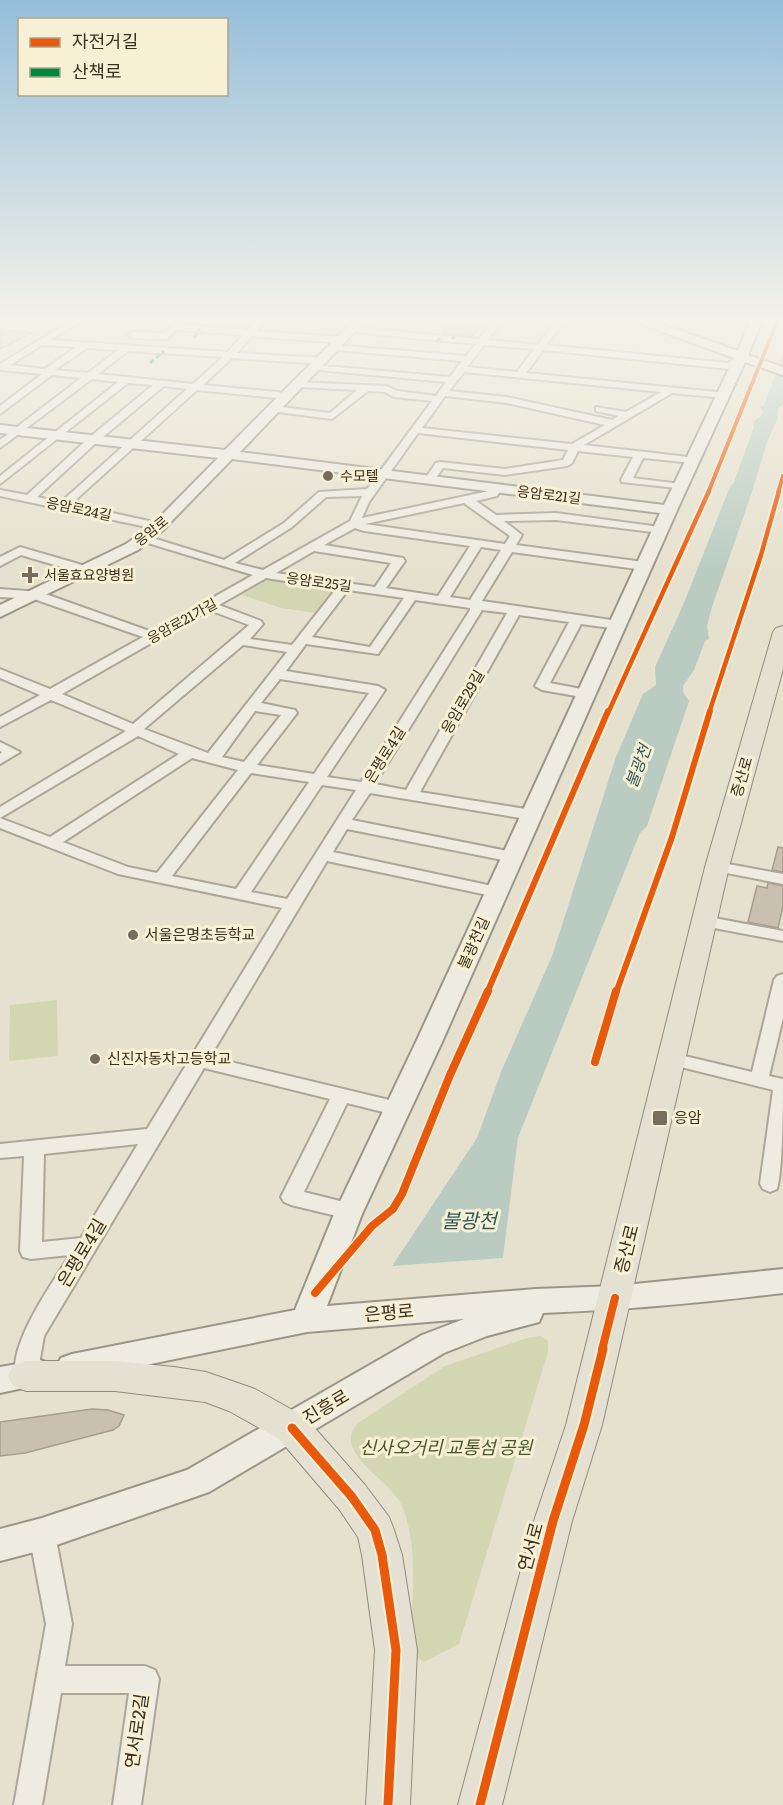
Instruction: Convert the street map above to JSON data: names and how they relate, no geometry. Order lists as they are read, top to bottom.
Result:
{
  "streets": {
    "main road": ["증산로", "연서로"],
    "street": [
      "응암로21길",
      "응암로24길",
      "응암로",
      "응암로25길",
      "응암로21가길",
      "응암로29길",
      "은평로4길",
      "불광천길",
      "은평로",
      "진흥로",
      "연서로2길"
    ]
  },
  "crossings": [
    ["응암로21길", "응암로"],
    ["응암로21길", "응암로21가길"],
    ["응암로21길", "불광천길"],
    ["응암로24길", "응암로"],
    ["응암로", "응암로25길"],
    ["응암로25길", "응암로21가길"],
    ["응암로25길", "응암로29길"],
    ["응암로25길", "은평로4길"],
    ["응암로25길", "불광천길"],
    ["은평로4길", "은평로"],
    ["증산로", "은평로"],
    ["증산로", "진흥로"],
    ["증산로", "연서로"],
    ["불광천길", "은평로"],
    ["은평로", "진흥로"],
    ["은평로", "연서로"],
    ["진흥로", "연서로"]
  ],
  "water": ["불광천"],
  "parks": ["신사오거리 교통섬 공원"],
  "places": {
    "other": ["수모텔", "서울은명초등학교", "신진자동차고등학교"],
    "health": ["서울효요양병원"],
    "transit": ["응암"]
  },
  "legend": ["자전거길", "산책로"]
}
